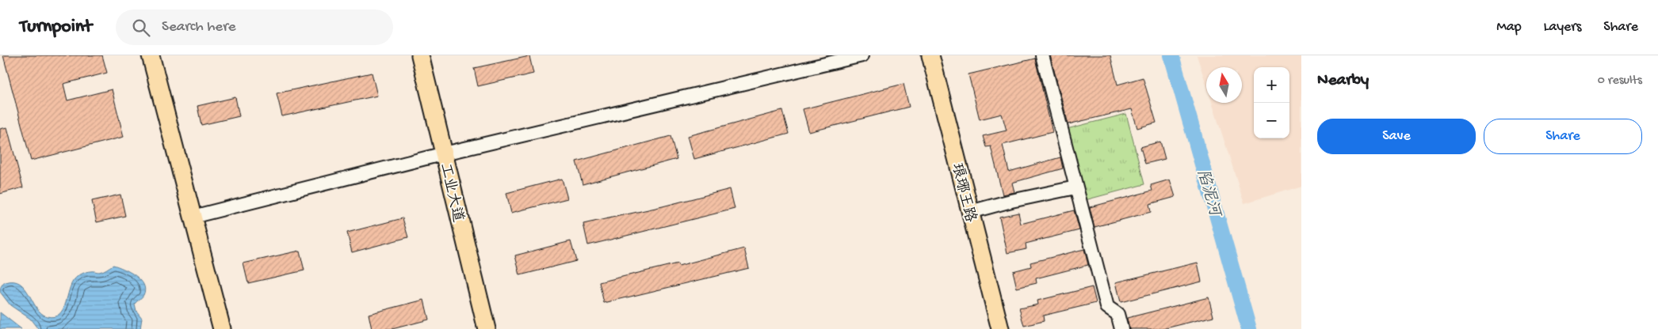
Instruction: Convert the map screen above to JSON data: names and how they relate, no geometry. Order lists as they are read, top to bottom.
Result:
{
  "streets": {
    "main road": ["工业大道", "琅琊王路"]
  },
  "water": ["陷泥河"],
  "north": "top",
  "page": {
    "header": "Turnpoint",
    "search": "Search here",
    "nav": ["Map", "Layers", "Share"],
    "heading": ["Nearby", "0 results"],
    "map_buttons": ["+", "−"],
    "buttons": ["Save", "Share"]
  }
}
